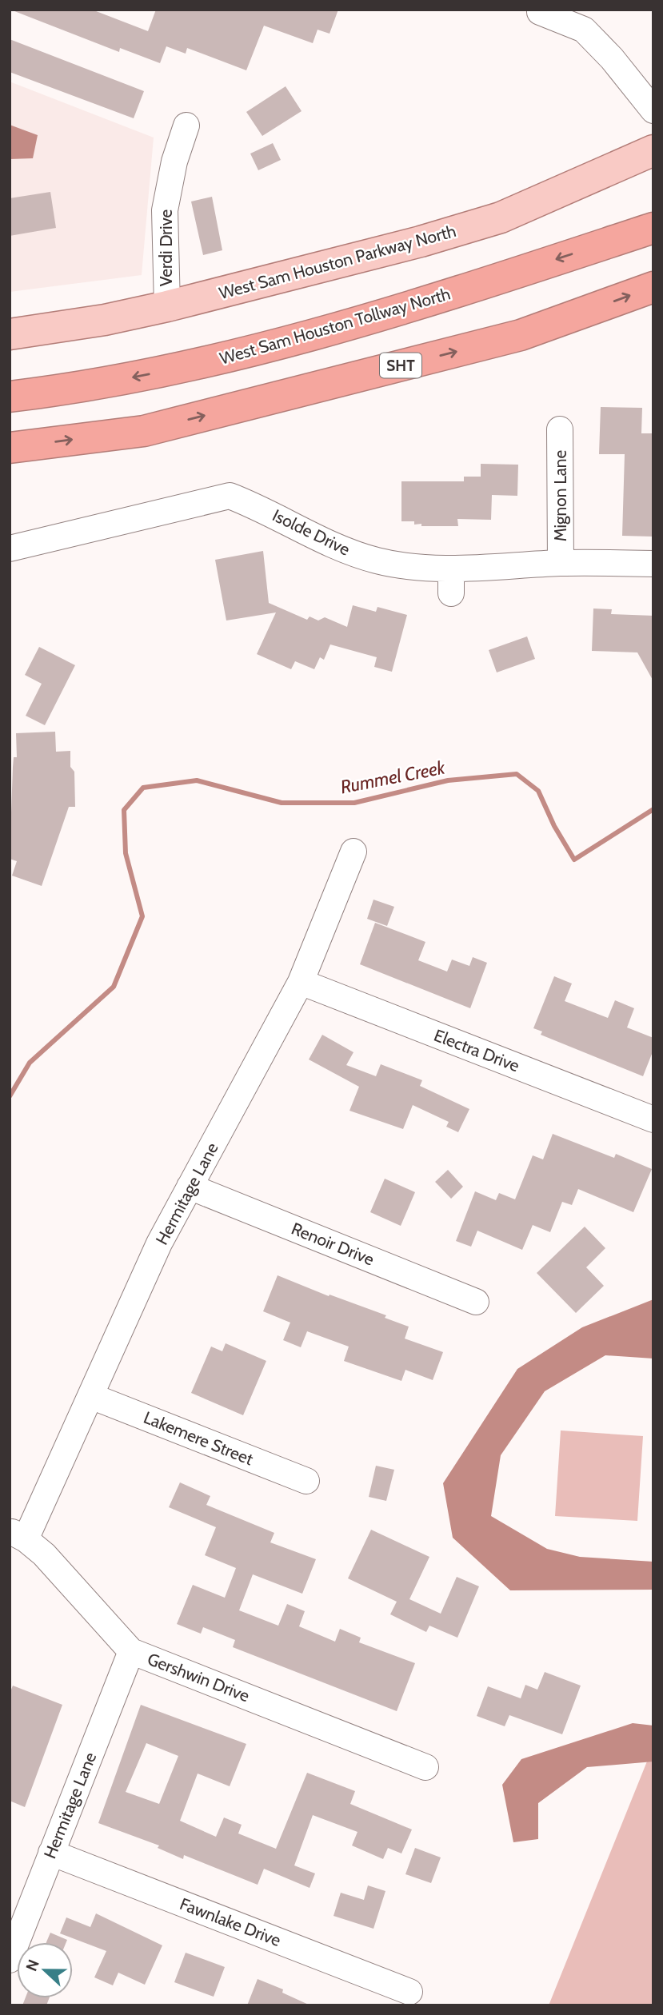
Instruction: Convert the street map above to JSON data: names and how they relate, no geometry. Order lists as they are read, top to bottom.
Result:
{
  "streets": {
    "highway": ["West Sam Houston Tollway North", "SHT"],
    "main road": ["West Sam Houston Parkway North"],
    "street": [
      "Verdi Drive",
      "Mignon Lane",
      "Isolde Drive",
      "Electra Drive",
      "Hermitage Lane",
      "Renoir Drive",
      "Lakemere Street",
      "Gershwin Drive",
      "Fawnlake Drive"
    ]
  },
  "crossings": [
    ["Verdi Drive", "West Sam Houston Parkway North"],
    ["Mignon Lane", "Isolde Drive"],
    ["Electra Drive", "Hermitage Lane"],
    ["Hermitage Lane", "Renoir Drive"],
    ["Hermitage Lane", "Lakemere Street"],
    ["Hermitage Lane", "Gershwin Drive"],
    ["Hermitage Lane", "Fawnlake Drive"]
  ],
  "water": ["Rummel Creek"],
  "north": "left"
}
